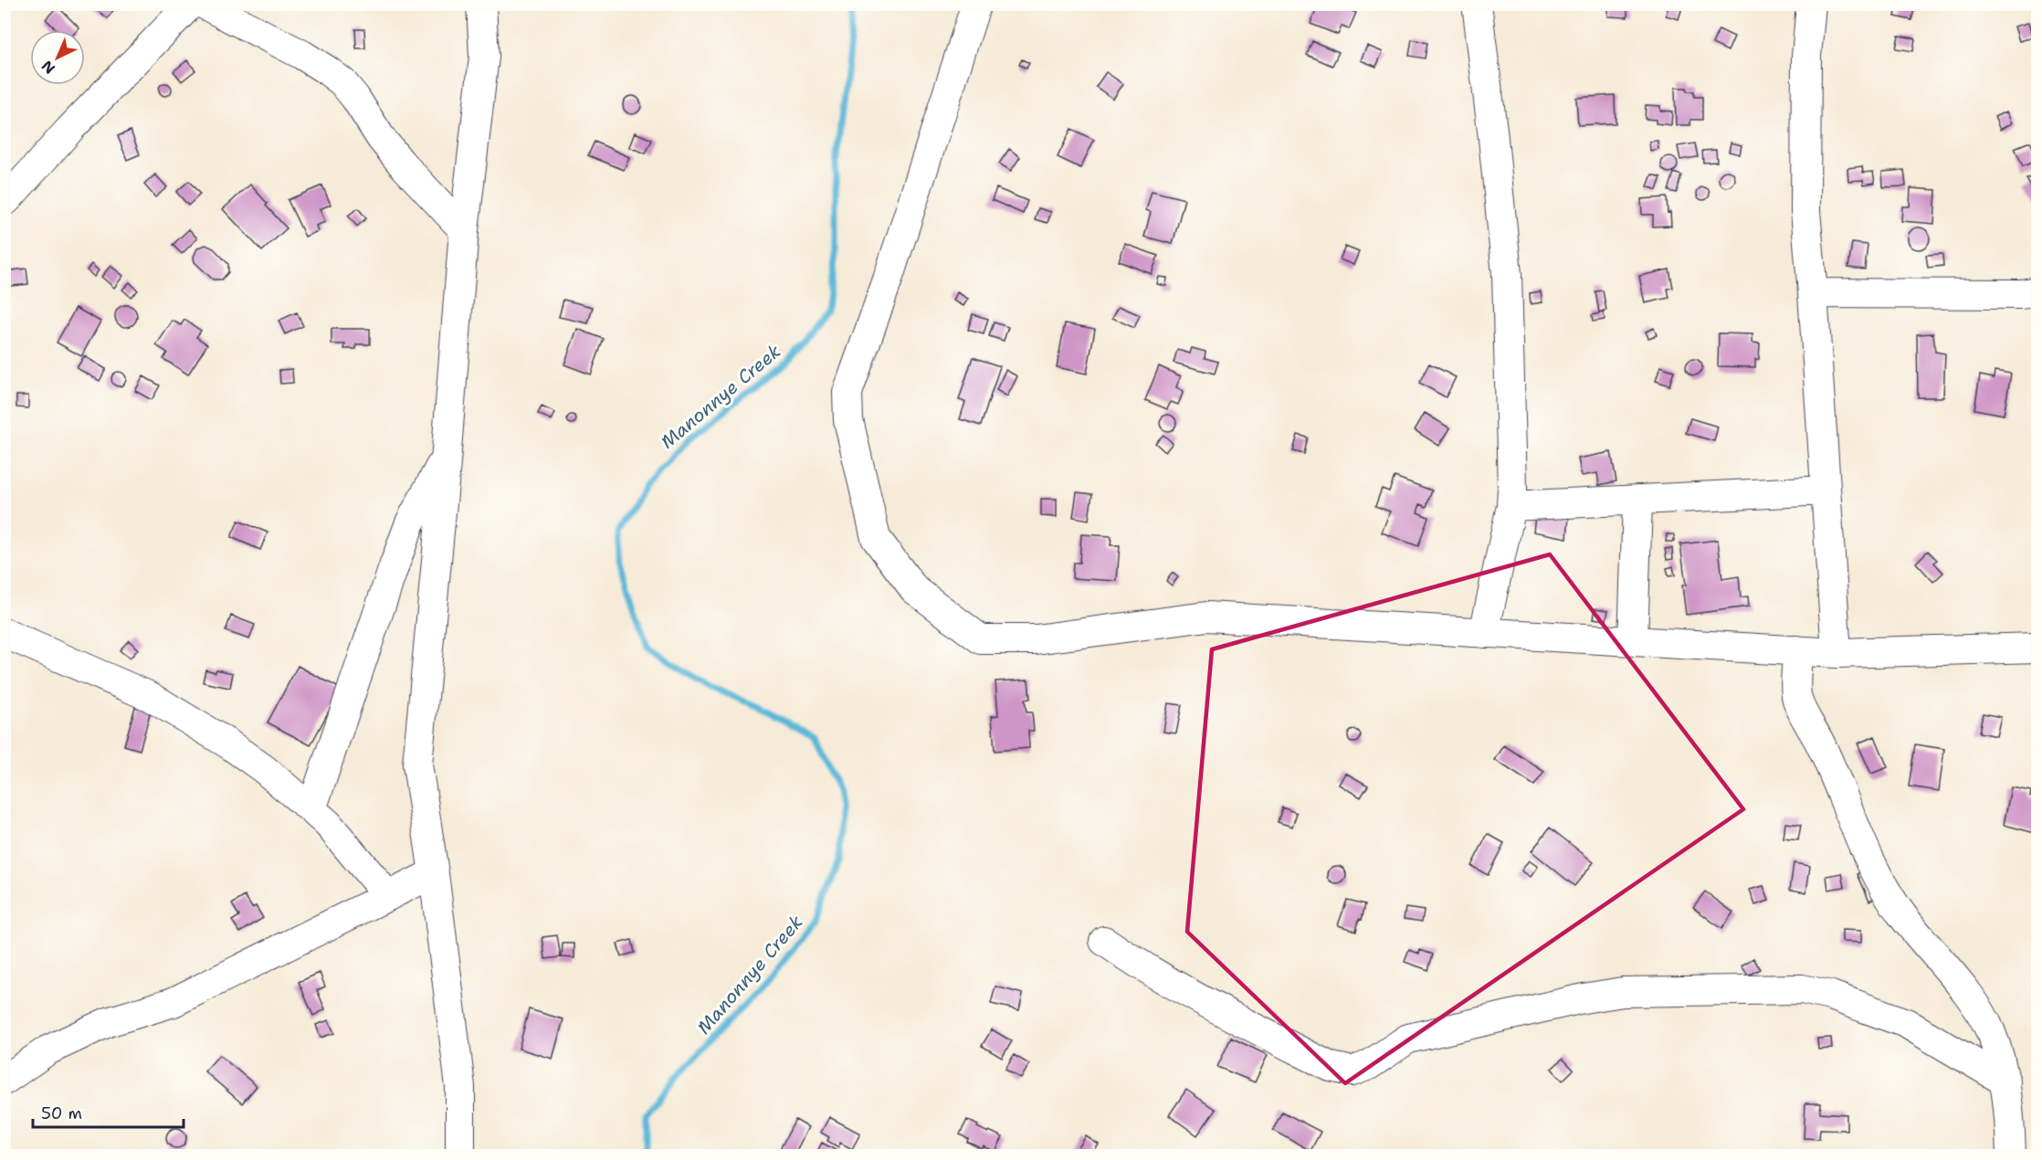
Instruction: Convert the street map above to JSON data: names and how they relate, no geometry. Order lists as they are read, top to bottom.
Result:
{
  "water": ["Manonnye Creek"],
  "scale_bar": "50 m",
  "north": "bottom left"
}
